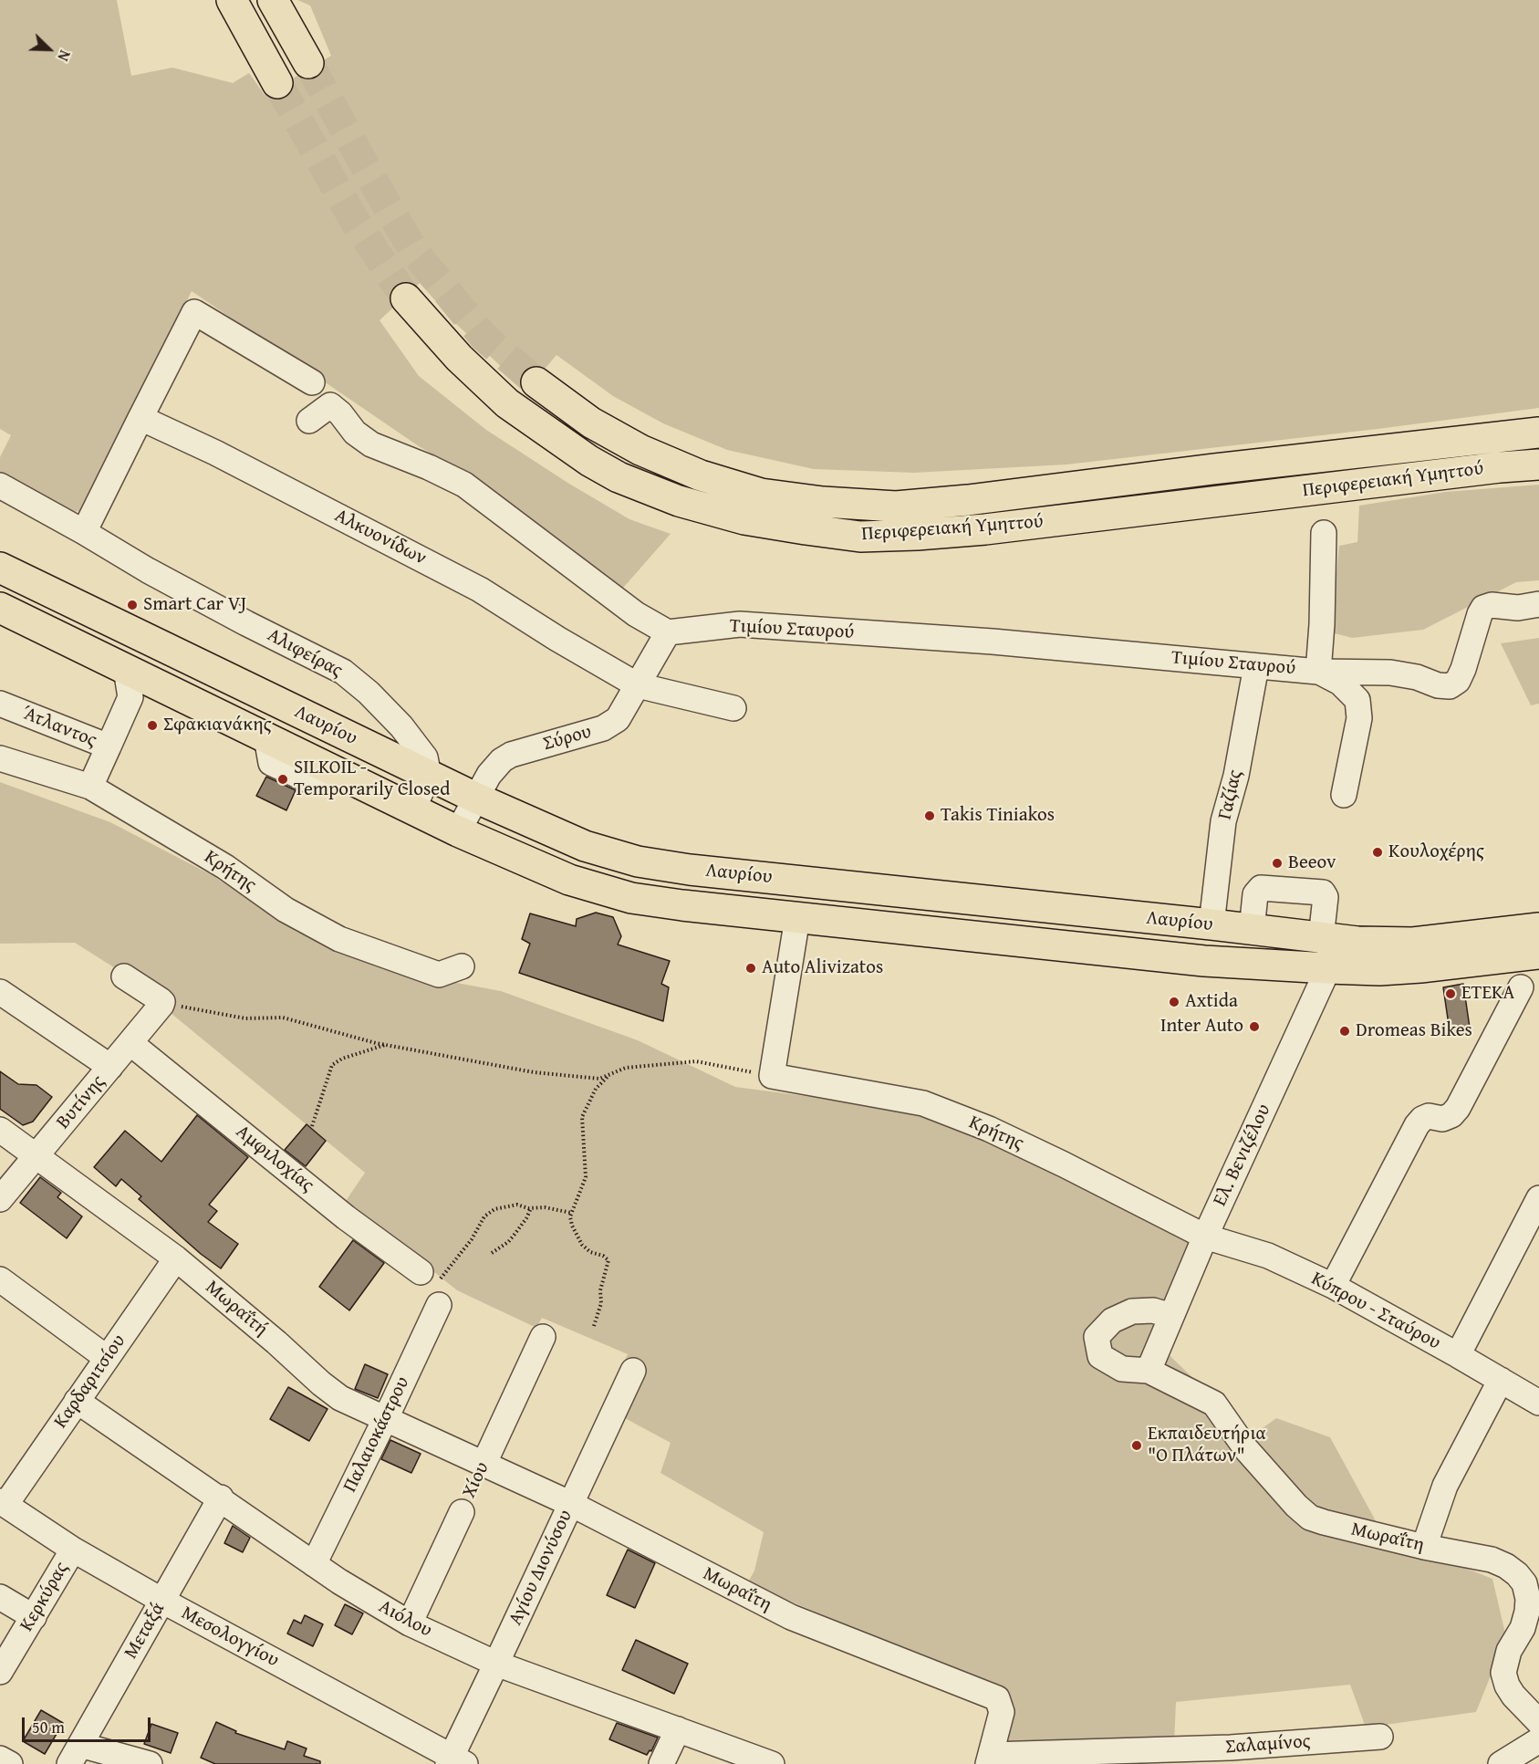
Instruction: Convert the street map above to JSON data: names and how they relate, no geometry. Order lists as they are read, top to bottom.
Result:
{
  "streets": {
    "main road": ["Περιφερειακή Υμηττού", "Λαυρίου"],
    "street": [
      "Αλκυονίδων",
      "Τιμίου Σταυρού",
      "Αλιφείρας",
      "Άτλαντος",
      "Σύρου",
      "Γαζίας",
      "Κρήτης",
      "Βυτίνης",
      "Ελ. Βενιζέλου",
      "Αμφιλοχίας",
      "Μωραΐτή",
      "Κύπρου - Σταύρου",
      "Καρδαριτσίου",
      "Παλαιοκάστρου",
      "Χίου",
      "Μωραΐτη",
      "Αγίου Διονύσου",
      "Κερκύρας",
      "Αιόλου",
      "Μεταξά",
      "Μεσολογγίου",
      "Σαλαμίνος"
    ]
  },
  "crossings": [
    ["Αλκυονίδων", "Σύρου"],
    ["Τιμίου Σταυρού", "Σύρου"],
    ["Τιμίου Σταυρού", "Γαζίας"],
    ["Αλιφείρας", "Λαυρίου"],
    ["Λαυρίου", "Σύρου"],
    ["Λαυρίου", "Γαζίας"],
    ["Λαυρίου", "Ελ. Βενιζέλου"],
    ["Άτλαντος", "Κρήτης"],
    ["Κρήτης", "Ελ. Βενιζέλου"],
    ["Κρήτης", "Κύπρου - Σταύρου"],
    ["Βυτίνης", "Αμφιλοχίας"],
    ["Βυτίνης", "Μωραΐτή"],
    ["Ελ. Βενιζέλου", "Κύπρου - Σταύρου"],
    ["Ελ. Βενιζέλου", "Μωραΐτη"],
    ["Μωραΐτή", "Καρδαριτσίου"],
    ["Μωραΐτή", "Παλαιοκάστρου"],
    ["Μωραΐτή", "Χίου"],
    ["Μωραΐτή", "Μωραΐτη"],
    ["Καρδαριτσίου", "Αιόλου"],
    ["Καρδαριτσίου", "Μεσολογγίου"],
    ["Παλαιοκάστρου", "Αιόλου"],
    ["Χίου", "Μωραΐτη"],
    ["Χίου", "Αιόλου"],
    ["Μωραΐτη", "Αγίου Διονύσου"],
    ["Μωραΐτη", "Σαλαμίνος"],
    ["Αγίου Διονύσου", "Αιόλου"],
    ["Αγίου Διονύσου", "Μεσολογγίου"],
    ["Κερκύρας", "Μεσολογγίου"],
    ["Αιόλου", "Μεταξά"],
    ["Μεταξά", "Μεσολογγίου"]
  ],
  "places": [
    "Smart Car VJ",
    "Σφακιανάκης",
    "SILKOIL - Temporarily Closed",
    "Takis Tiniakos",
    "Κουλοχέρης",
    "Beeov",
    "Auto Alivizatos",
    "ΕΤΕΚΑ",
    "Axtida",
    "Inter Auto",
    "Dromeas Bikes",
    "Εκπαιδευτήρια \"Ο Πλάτων\""
  ],
  "scale_bar": "50 m",
  "north": "bottom right"
}
